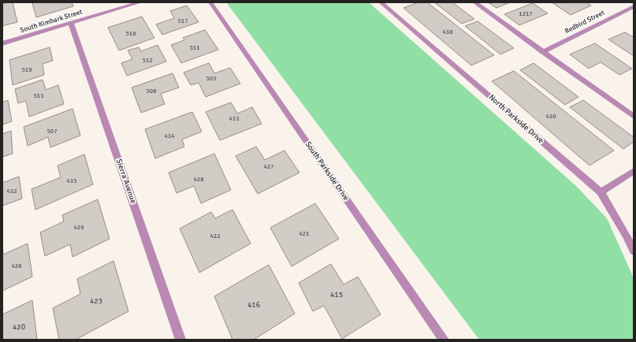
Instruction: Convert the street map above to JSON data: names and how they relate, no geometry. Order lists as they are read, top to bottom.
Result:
{
  "streets": {
    "street": [
      "South Kimbark Street",
      "Redbird Street",
      "North Parkside Drive",
      "South Parkside Drive",
      "Sierra Avenue"
    ]
  },
  "crossings": [
    ["South Kimbark Street", "Sierra Avenue"]
  ],
  "house_numbers": [
    "1217",
    "517",
    "438",
    "518",
    "511",
    "512",
    "519",
    "505",
    "506",
    "513",
    "420",
    "433",
    "507",
    "434",
    "427",
    "428",
    "435",
    "432",
    "429",
    "421",
    "422",
    "426",
    "415",
    "423",
    "416",
    "420"
  ]
}
